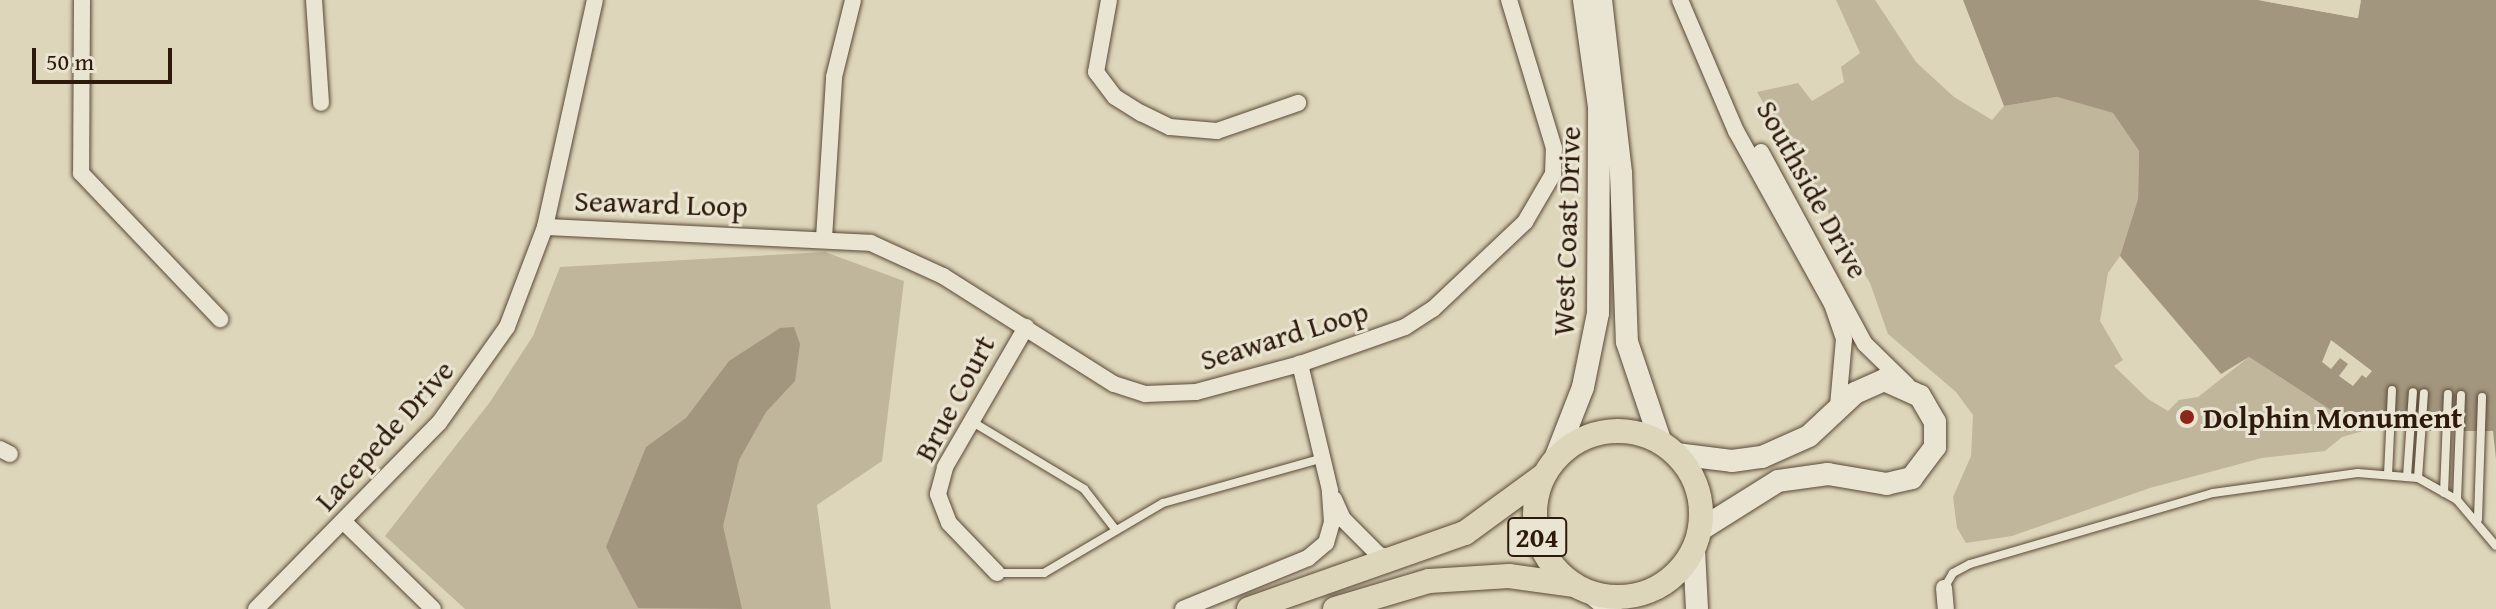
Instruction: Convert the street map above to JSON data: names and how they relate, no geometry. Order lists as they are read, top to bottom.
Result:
{
  "streets": {
    "main road": ["West Coast Drive", "204"],
    "street": [
      "Southside Drive",
      "Seaward Loop",
      "Brue Court",
      "Lacepede Drive"
    ]
  },
  "crossings": [
    ["Seaward Loop", "Brue Court"],
    ["Seaward Loop", "Lacepede Drive"],
    ["West Coast Drive", "204"]
  ],
  "places": ["Dolphin Monument"],
  "scale_bar": "50 m"
}
